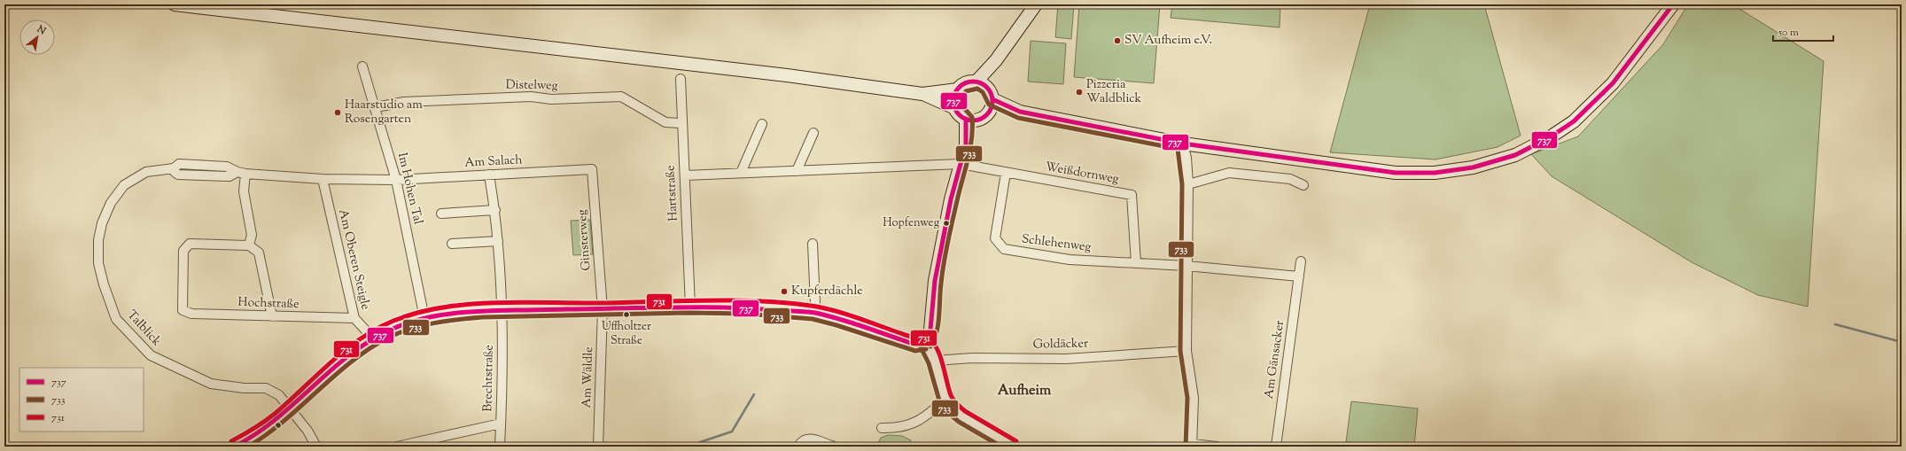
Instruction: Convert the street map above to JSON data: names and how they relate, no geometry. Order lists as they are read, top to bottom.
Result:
{
  "streets": {
    "street": [
      "Distelweg",
      "Am Salach",
      "Weißdornweg",
      "Im Hohen Tal",
      "Hartstraße",
      "Ginsterweg",
      "Schlehenweg",
      "Am Oberen Steigle",
      "Hochstraße",
      "Talblick",
      "Goldäcker",
      "Am Gänsacker",
      "Am Wäldle",
      "Brechtstraße"
    ]
  },
  "crossings": [
    ["Distelweg", "Im Hohen Tal"],
    ["Distelweg", "Hartstraße"],
    ["Am Salach", "Im Hohen Tal"],
    ["Am Salach", "Ginsterweg"],
    ["Am Salach", "Talblick"],
    ["Am Salach", "Brechtstraße"],
    ["Weißdornweg", "Schlehenweg"],
    ["Im Hohen Tal", "Talblick"],
    ["Ginsterweg", "Am Wäldle"],
    ["Am Oberen Steigle", "Hochstraße"],
    ["Am Oberen Steigle", "Talblick"]
  ],
  "districts": ["Aufheim"],
  "places": [
    "SV Aufheim e.V.",
    "Pizzeria Waldblick",
    "Haarstudio am Rosengarten",
    "Hopfenweg",
    "Kupferdächle",
    "Uffholtzer Straße"
  ],
  "lines": ["transit line 737", "transit line 733", "transit line 731"],
  "legend": ["737", "733", "731"],
  "scale_bar": "50 m",
  "north": "top right"
}
